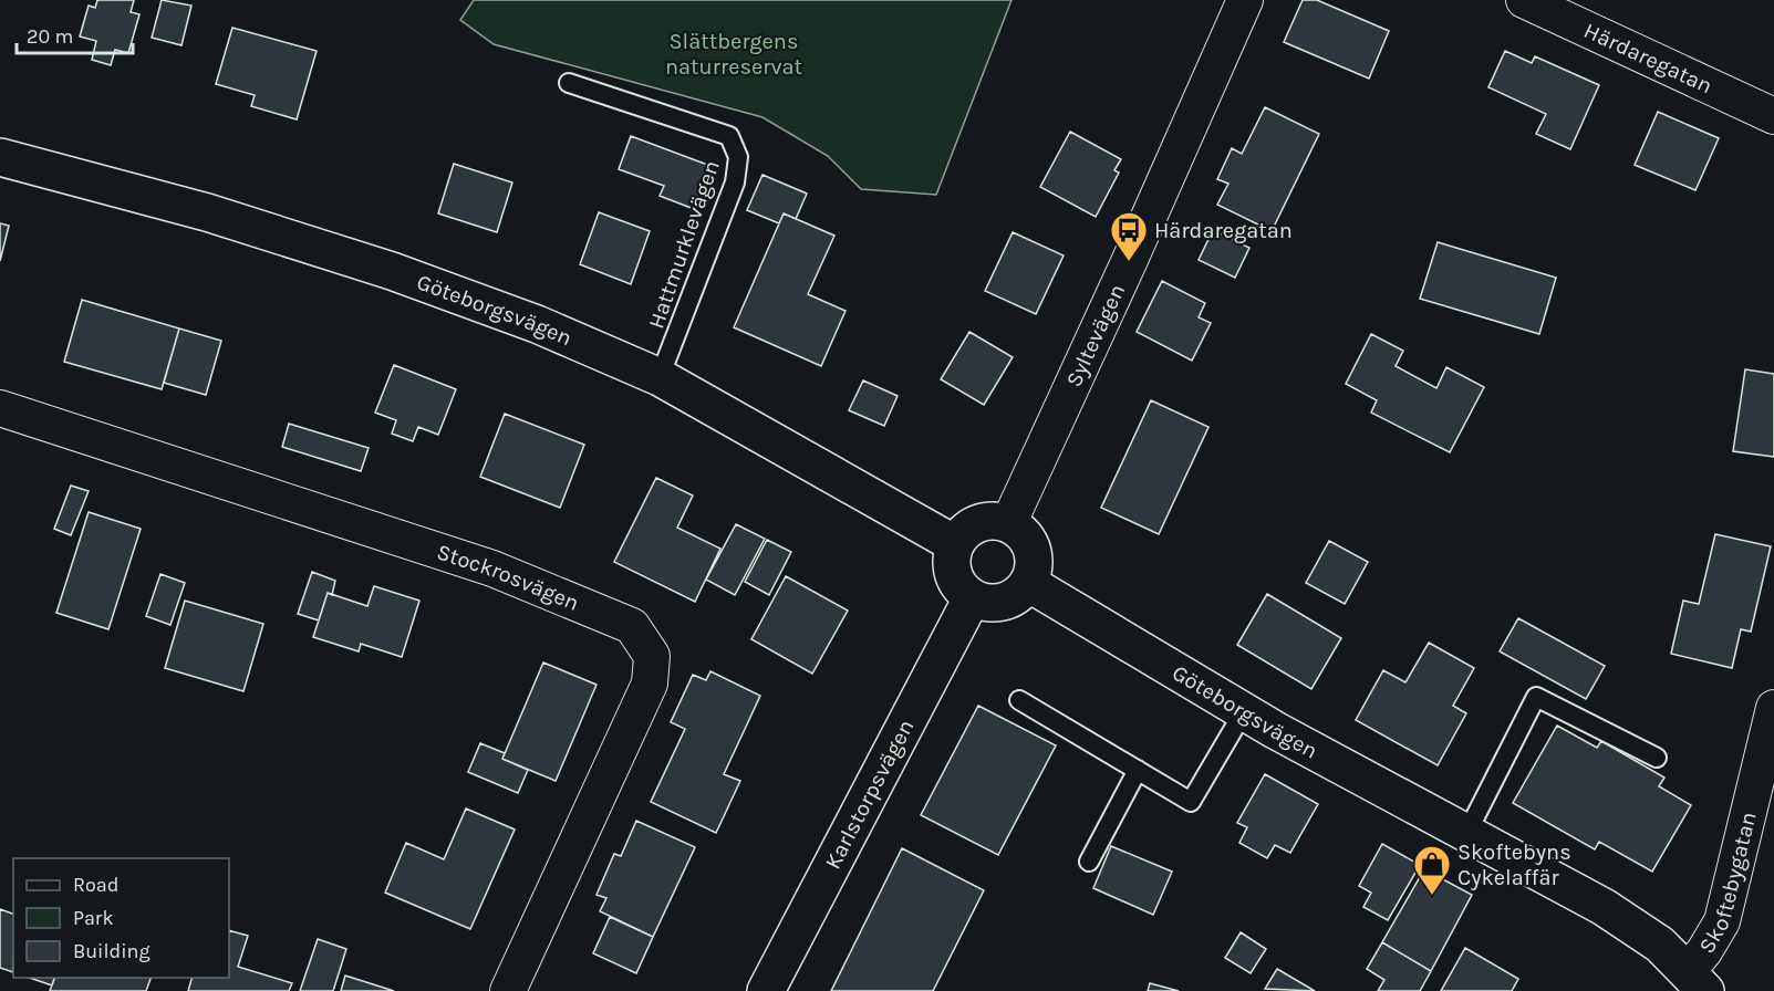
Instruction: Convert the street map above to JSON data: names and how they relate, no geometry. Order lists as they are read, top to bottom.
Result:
{
  "streets": {
    "street": [
      "Härdaregatan",
      "Göteborgsvägen",
      "Syltevägen",
      "Stockrosvägen",
      "Karlstorpsvägen",
      "Skoftebygatan"
    ],
    "lane": ["Hattmurklevägen"]
  },
  "crossings": [
    ["Hattmurklevägen", "Göteborgsvägen"],
    ["Göteborgsvägen", "Syltevägen"],
    ["Göteborgsvägen", "Karlstorpsvägen"],
    ["Göteborgsvägen", "Skoftebygatan"],
    ["Syltevägen", "Karlstorpsvägen"]
  ],
  "parks": ["Slättbergens naturreservat"],
  "places": {
    "bus stop": ["Härdaregatan"],
    "shop": ["Skoftebyns Cykelaffär"]
  },
  "legend": ["Road", "Park", "Building"],
  "scale_bar": "20 m"
}
